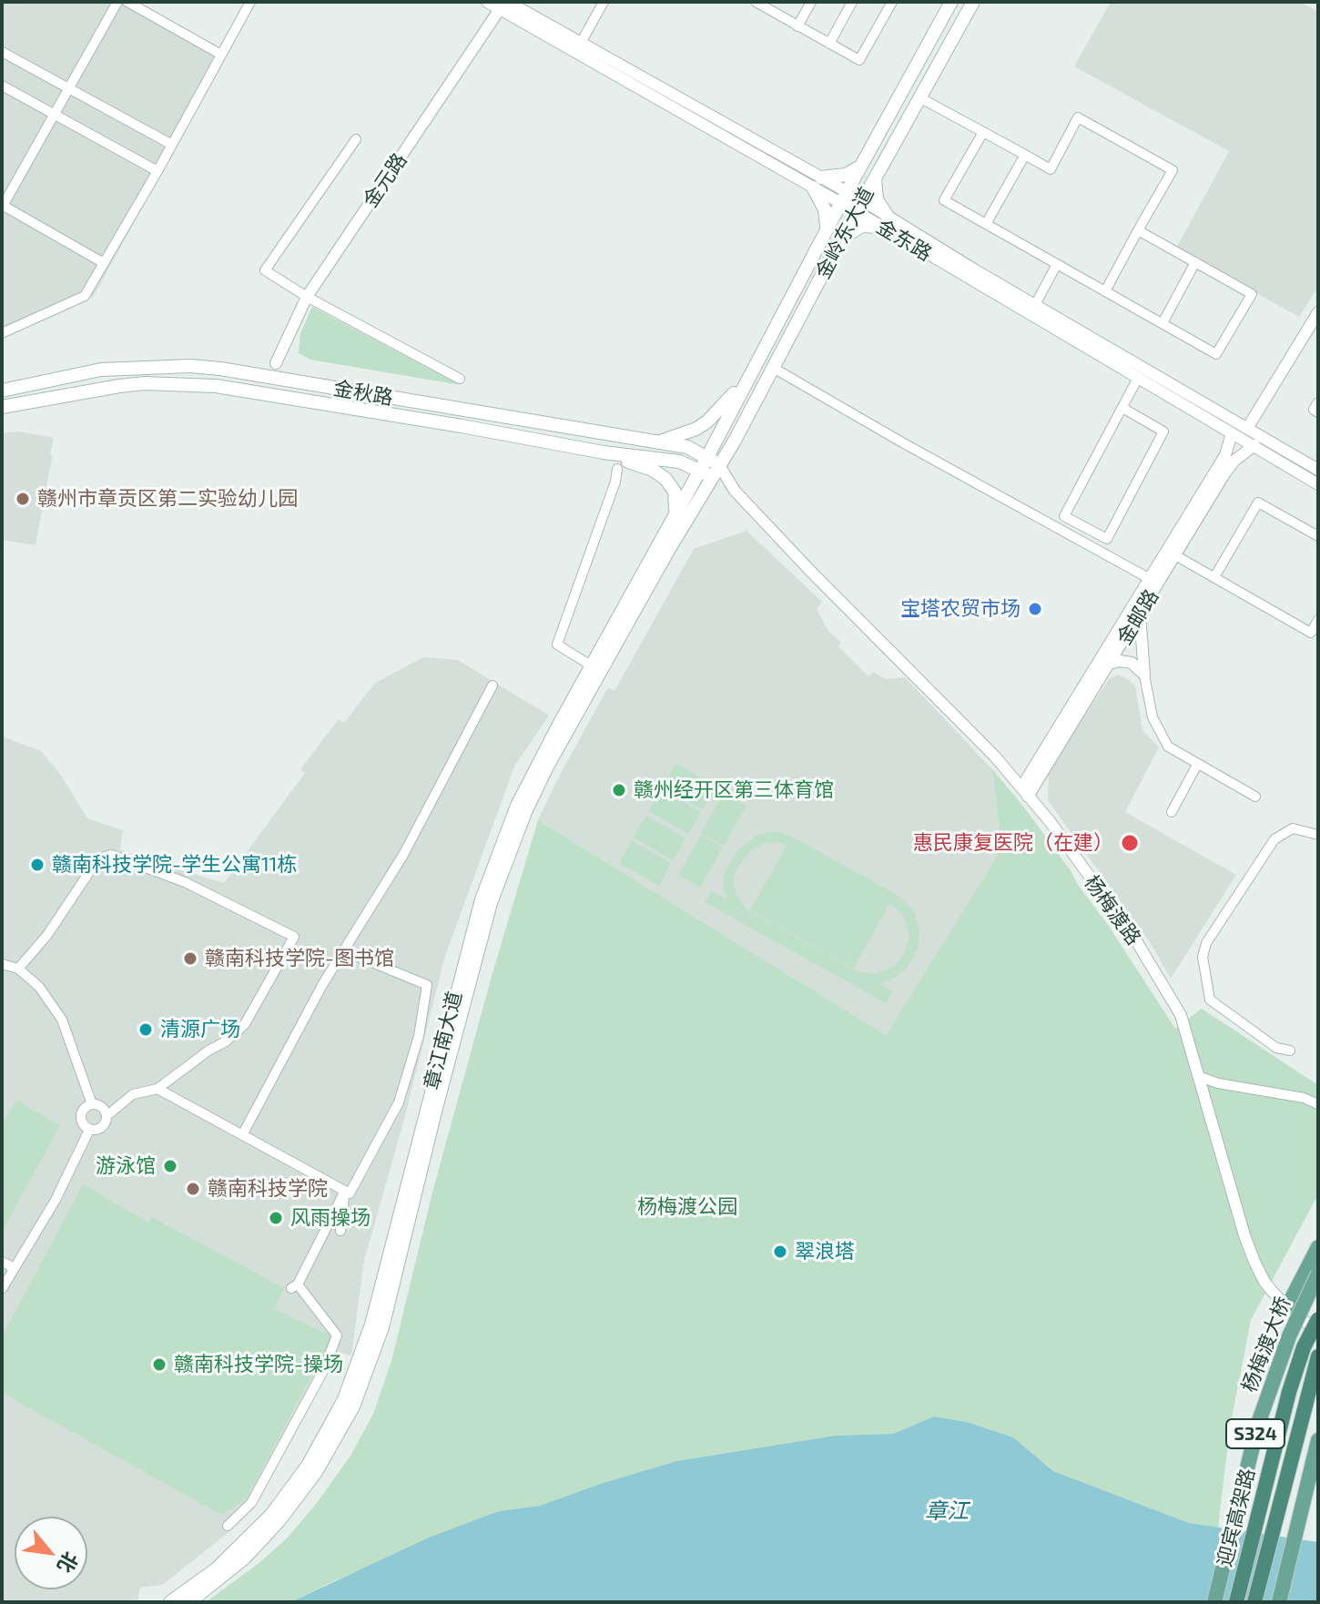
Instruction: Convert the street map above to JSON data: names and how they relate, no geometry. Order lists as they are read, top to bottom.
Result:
{
  "streets": {
    "highway": ["迎宾高架路"],
    "main road": [
      "金岭东大道",
      "金秋路",
      "章江南大道",
      "杨梅渡大桥",
      "S324"
    ],
    "street": [
      "金元路",
      "金东路",
      "金邮路",
      "杨梅渡路"
    ]
  },
  "crossings": [
    ["金元路", "金东路"],
    ["金岭东大道", "金东路"],
    ["金岭东大道", "金秋路"],
    ["金岭东大道", "杨梅渡路"],
    ["金岭东大道", "章江南大道"],
    ["金东路", "金邮路"],
    ["金秋路", "杨梅渡路"],
    ["金秋路", "章江南大道"],
    ["金邮路", "杨梅渡路"],
    ["杨梅渡路", "章江南大道"]
  ],
  "water": ["章江"],
  "parks": ["杨梅渡公园"],
  "places": [
    "赣州市章贡区第二实验幼儿园",
    "宝塔农贸市场",
    "赣州经开区第三体育馆",
    "惠民康复医院（在建）",
    "赣南科技学院-学生公寓11栋",
    "赣南科技学院-图书馆",
    "清源广场",
    "游泳馆",
    "赣南科技学院",
    "风雨操场",
    "翠浪塔",
    "赣南科技学院-操场"
  ],
  "north": "bottom right"
}
